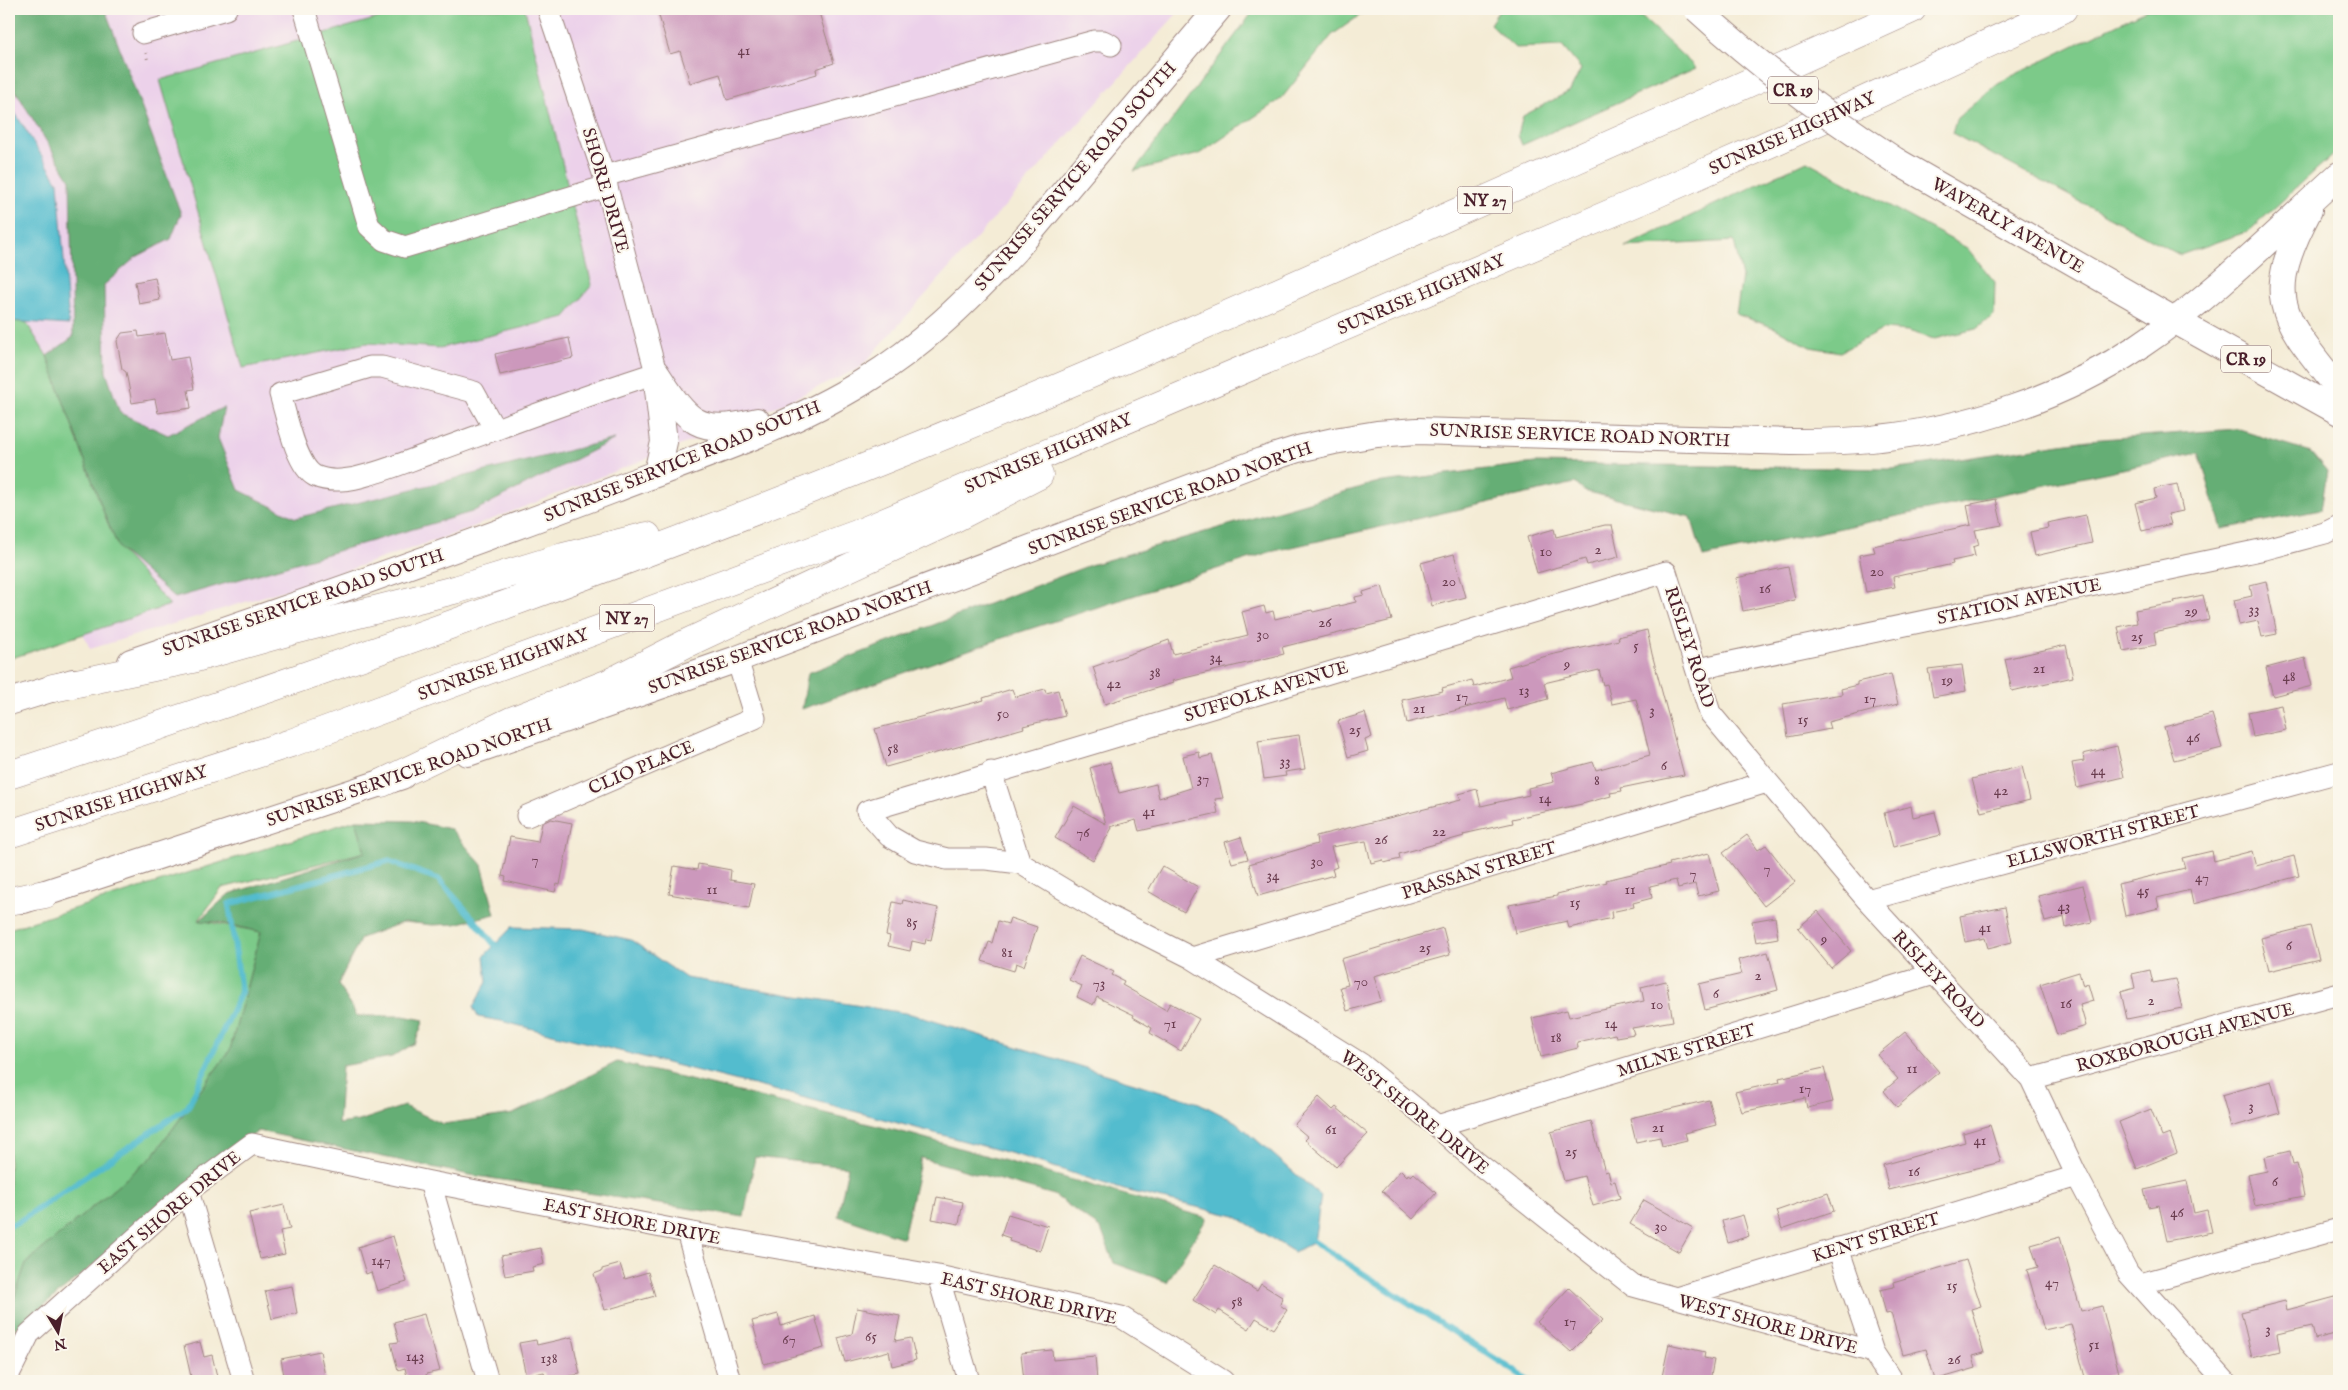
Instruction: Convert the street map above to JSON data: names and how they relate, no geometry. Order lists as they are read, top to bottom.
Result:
{
  "streets": {
    "highway": ["SUNRISE HIGHWAY", "NY 27"],
    "main road": [
      "CR 19",
      "SUNRISE SERVICE ROAD SOUTH",
      "WAVERLY AVENUE",
      "SUNRISE SERVICE ROAD NORTH"
    ],
    "street": [
      "SHORE DRIVE",
      "STATION AVENUE",
      "RISLEY ROAD",
      "SUFFOLK AVENUE",
      "CLIO PLACE",
      "ELLSWORTH STREET",
      "PRASSAN STREET",
      "ROXBOROUGH AVENUE",
      "MILNE STREET",
      "WEST SHORE DRIVE",
      "EAST SHORE DRIVE",
      "KENT STREET"
    ]
  },
  "crossings": [
    ["WAVERLY AVENUE", "SUNRISE SERVICE ROAD NORTH"],
    ["SUNRISE SERVICE ROAD NORTH", "CLIO PLACE"],
    ["STATION AVENUE", "RISLEY ROAD"],
    ["RISLEY ROAD", "SUFFOLK AVENUE"],
    ["RISLEY ROAD", "ELLSWORTH STREET"],
    ["RISLEY ROAD", "PRASSAN STREET"],
    ["RISLEY ROAD", "ROXBOROUGH AVENUE"],
    ["RISLEY ROAD", "MILNE STREET"],
    ["RISLEY ROAD", "KENT STREET"],
    ["SUFFOLK AVENUE", "WEST SHORE DRIVE"],
    ["PRASSAN STREET", "WEST SHORE DRIVE"],
    ["MILNE STREET", "WEST SHORE DRIVE"],
    ["WEST SHORE DRIVE", "KENT STREET"]
  ],
  "house_numbers": [
    "41",
    "2",
    "10",
    "20",
    "20",
    "16",
    "33",
    "29",
    "26",
    "30",
    "25",
    "5",
    "34",
    "9",
    "21",
    "38",
    "48",
    "19",
    "42",
    "13",
    "17",
    "17",
    "21",
    "3",
    "50",
    "15",
    "25",
    "46",
    "58",
    "33",
    "6",
    "44",
    "37",
    "8",
    "42",
    "14",
    "41",
    "22",
    "76",
    "26",
    "7",
    "30",
    "7",
    "7",
    "34",
    "47",
    "11",
    "11",
    "45",
    "15",
    "43",
    "85",
    "41",
    "9",
    "6",
    "25",
    "81",
    "2",
    "70",
    "73",
    "6",
    "2",
    "16",
    "10",
    "71",
    "14",
    "18",
    "11",
    "17",
    "3",
    "21",
    "61",
    "41",
    "25",
    "16",
    "6",
    "46",
    "30",
    "147",
    "47",
    "15",
    "58",
    "17",
    "3",
    "65",
    "67",
    "51",
    "143",
    "138",
    "26"
  ],
  "north": "bottom"
}
